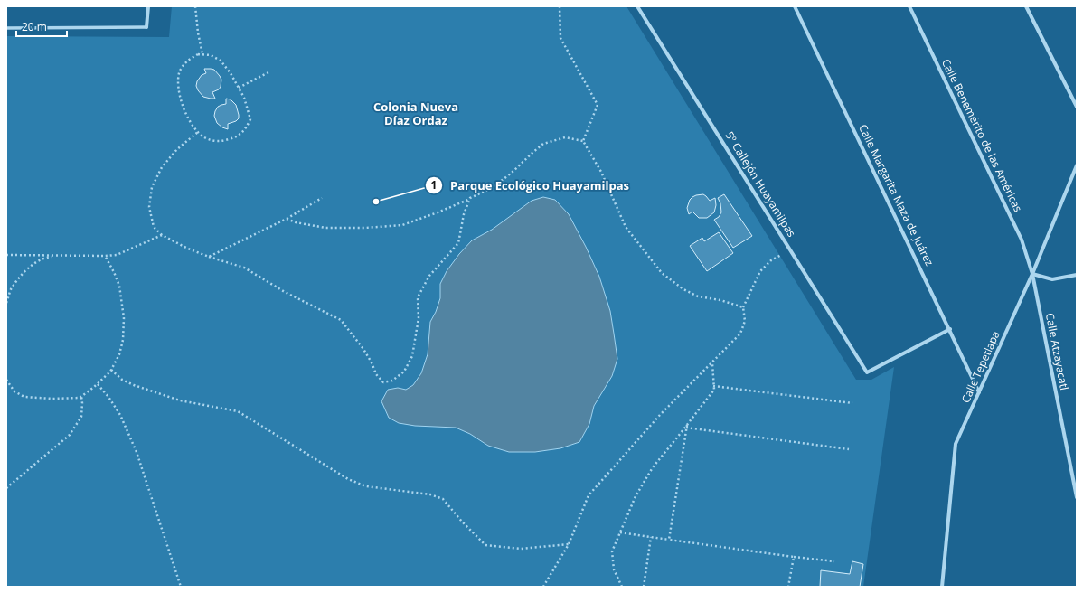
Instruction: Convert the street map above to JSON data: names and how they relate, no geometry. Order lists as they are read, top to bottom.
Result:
{
  "streets": {
    "street": [
      "Calle Benemérito de las Américas",
      "5º Callejón Huayamilpas",
      "Calle Margarita Maza de Juárez",
      "Calle Atzayacatl",
      "Calle Tepetlapa"
    ]
  },
  "crossings": [
    ["Calle Benemérito de las Américas", "Calle Atzayacatl"],
    ["Calle Benemérito de las Américas", "Calle Tepetlapa"],
    ["5º Callejón Huayamilpas", "Calle Margarita Maza de Juárez"],
    ["Calle Margarita Maza de Juárez", "Calle Tepetlapa"],
    ["Calle Atzayacatl", "Calle Tepetlapa"]
  ],
  "districts": ["Colonia Nueva Díaz Ordaz"],
  "places": ["Parque Ecológico Huayamilpas"],
  "scale_bar": "20 m"
}
